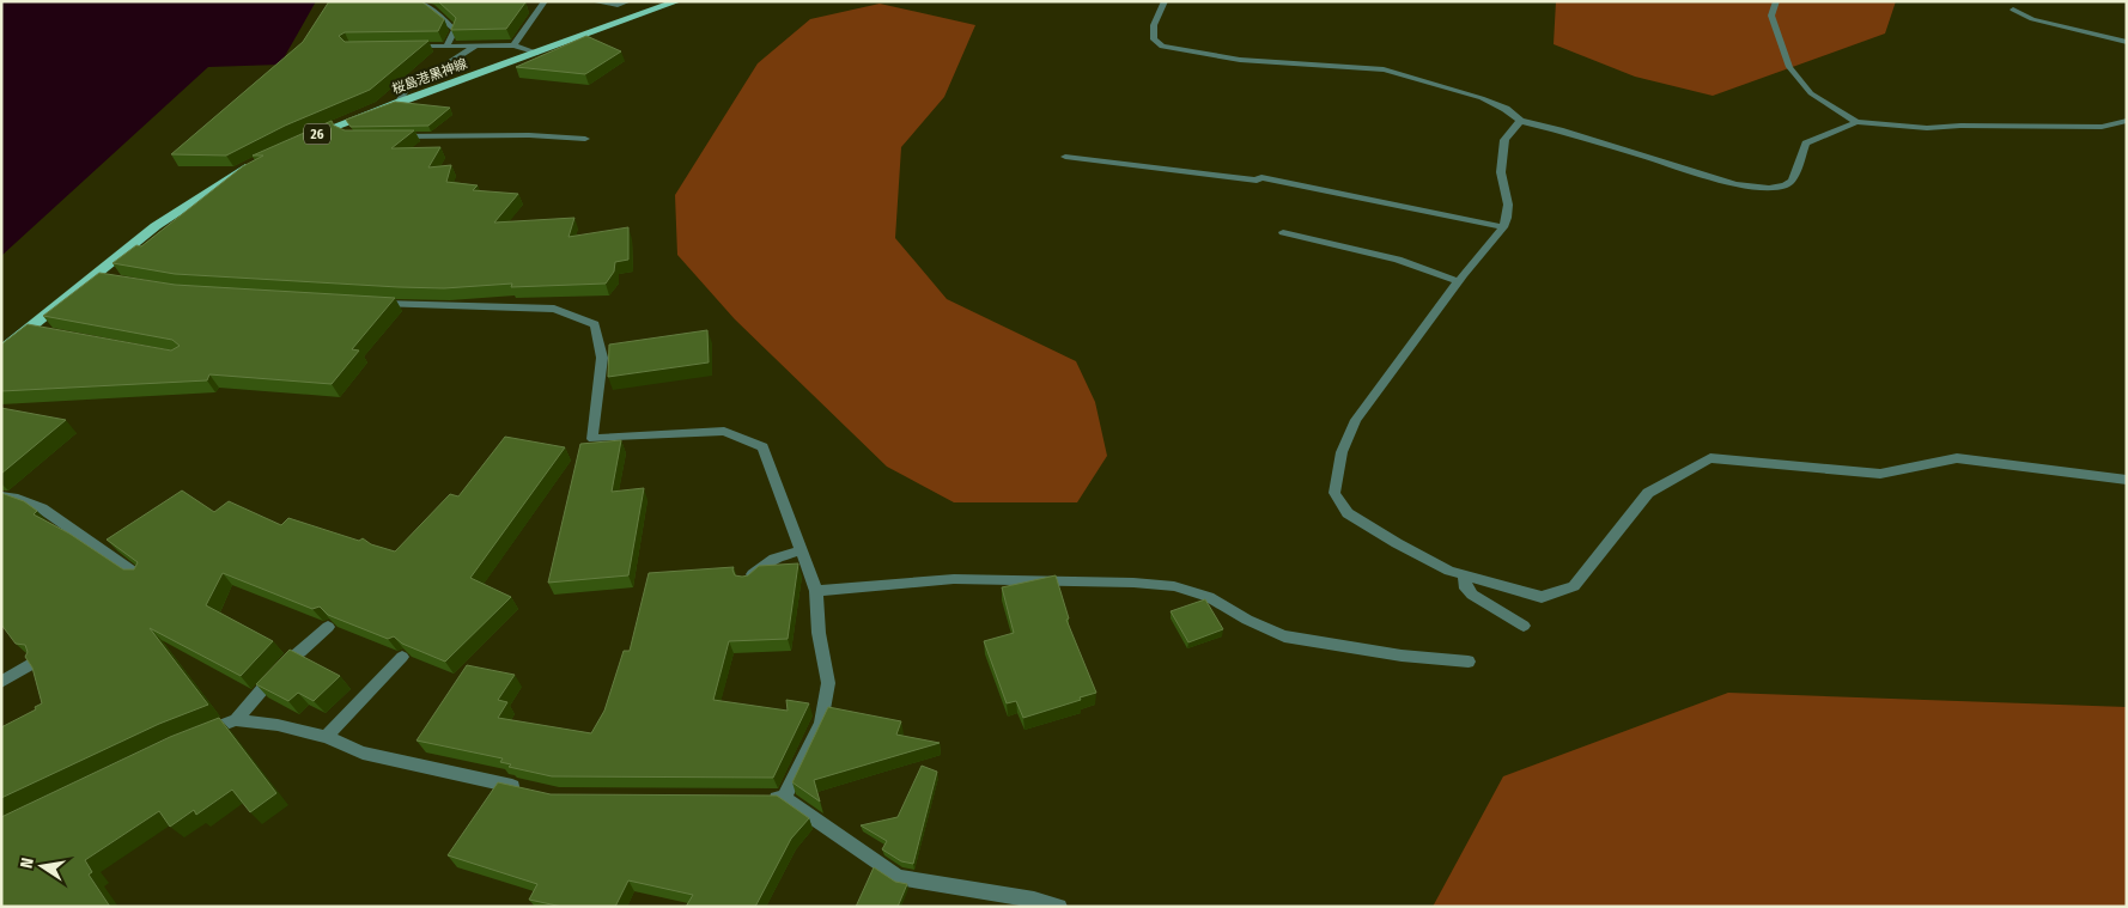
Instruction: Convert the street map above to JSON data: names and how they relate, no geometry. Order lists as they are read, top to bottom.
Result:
{
  "streets": {
    "main road": ["桜島港黒神線", "26"]
  },
  "north": "left"
}
